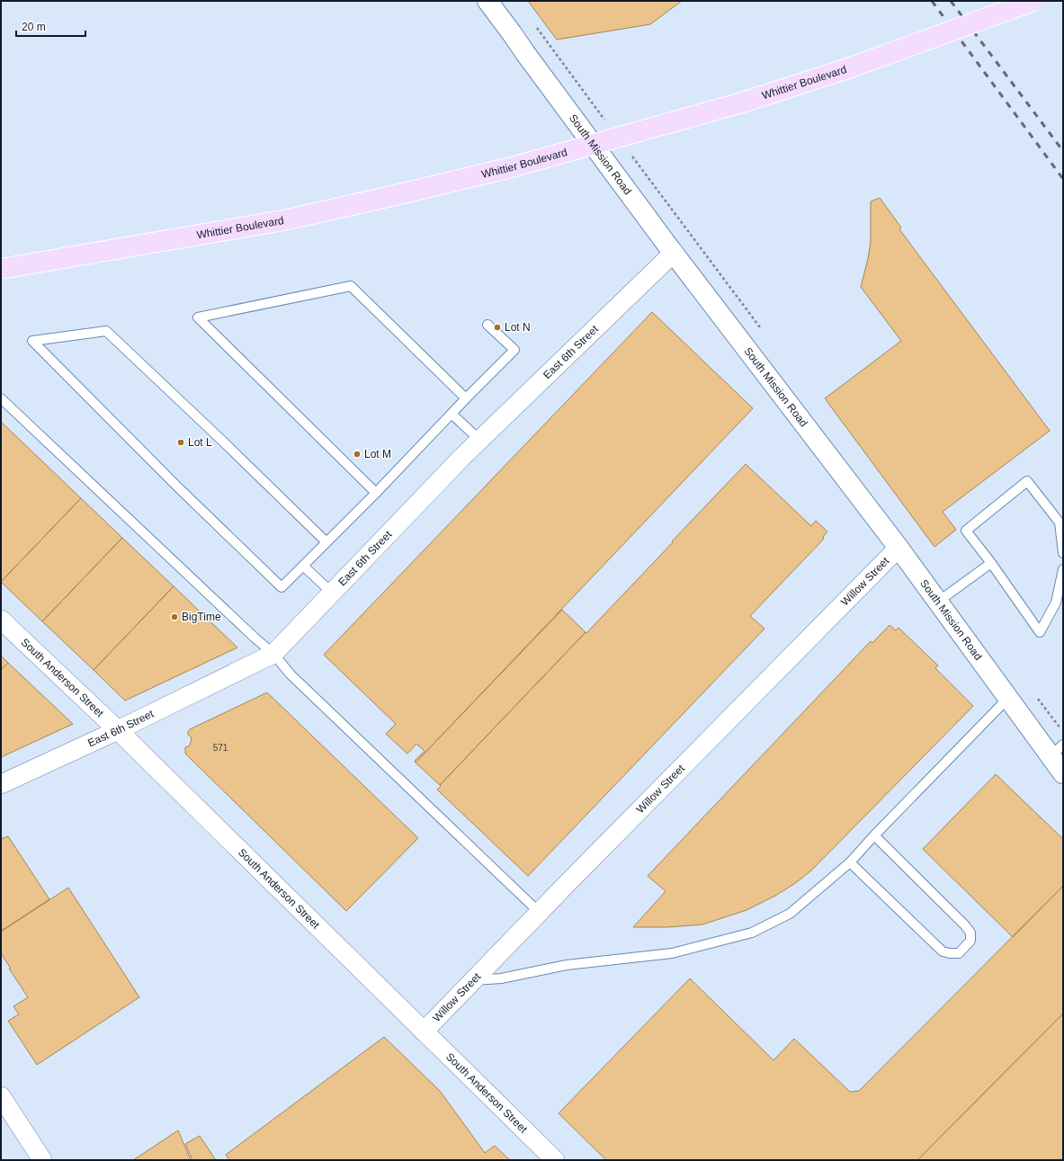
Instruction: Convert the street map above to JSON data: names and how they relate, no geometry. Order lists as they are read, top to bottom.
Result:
{
  "streets": {
    "main road": ["Whittier Boulevard"],
    "street": [
      "South Mission Road",
      "East 6th Street",
      "Willow Street",
      "South Anderson Street"
    ]
  },
  "crossings": [
    ["South Mission Road", "East 6th Street"],
    ["South Mission Road", "Willow Street"],
    ["East 6th Street", "South Anderson Street"],
    ["Willow Street", "South Anderson Street"]
  ],
  "places": [
    "Lot N",
    "Lot L",
    "Lot M",
    "BigTime"
  ],
  "house_numbers": ["571"],
  "scale_bar": "20 m"
}
